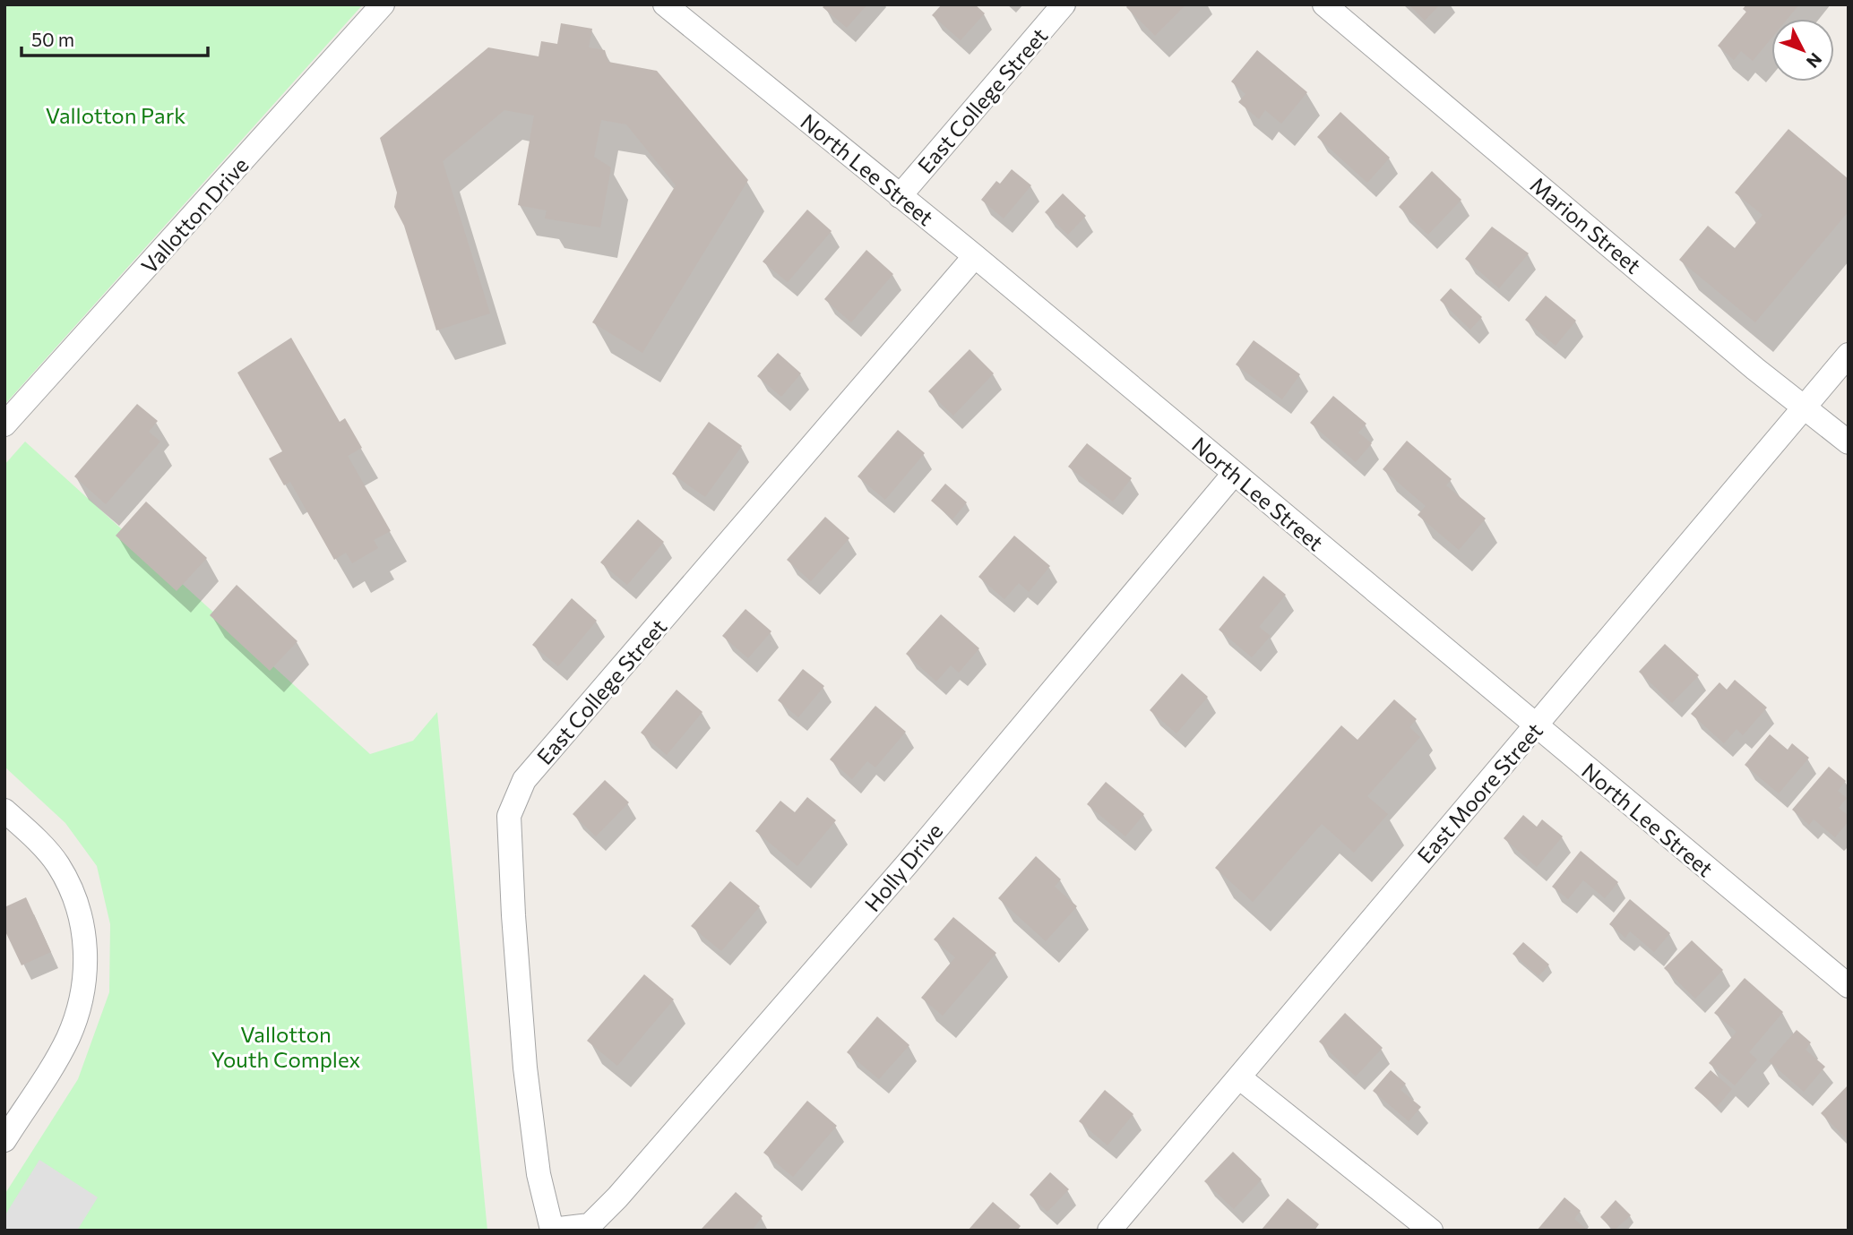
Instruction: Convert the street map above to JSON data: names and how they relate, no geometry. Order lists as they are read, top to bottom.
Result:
{
  "streets": {
    "street": [
      "East College Street",
      "North Lee Street",
      "Vallotton Drive",
      "Marion Street",
      "East Moore Street",
      "Holly Drive"
    ]
  },
  "crossings": [
    ["East College Street", "North Lee Street"],
    ["East College Street", "Holly Drive"],
    ["North Lee Street", "East Moore Street"],
    ["North Lee Street", "Holly Drive"],
    ["Marion Street", "East Moore Street"]
  ],
  "parks": ["Vallotton Park", "Vallotton Youth Complex"],
  "scale_bar": "50 m",
  "north": "bottom right"
}
